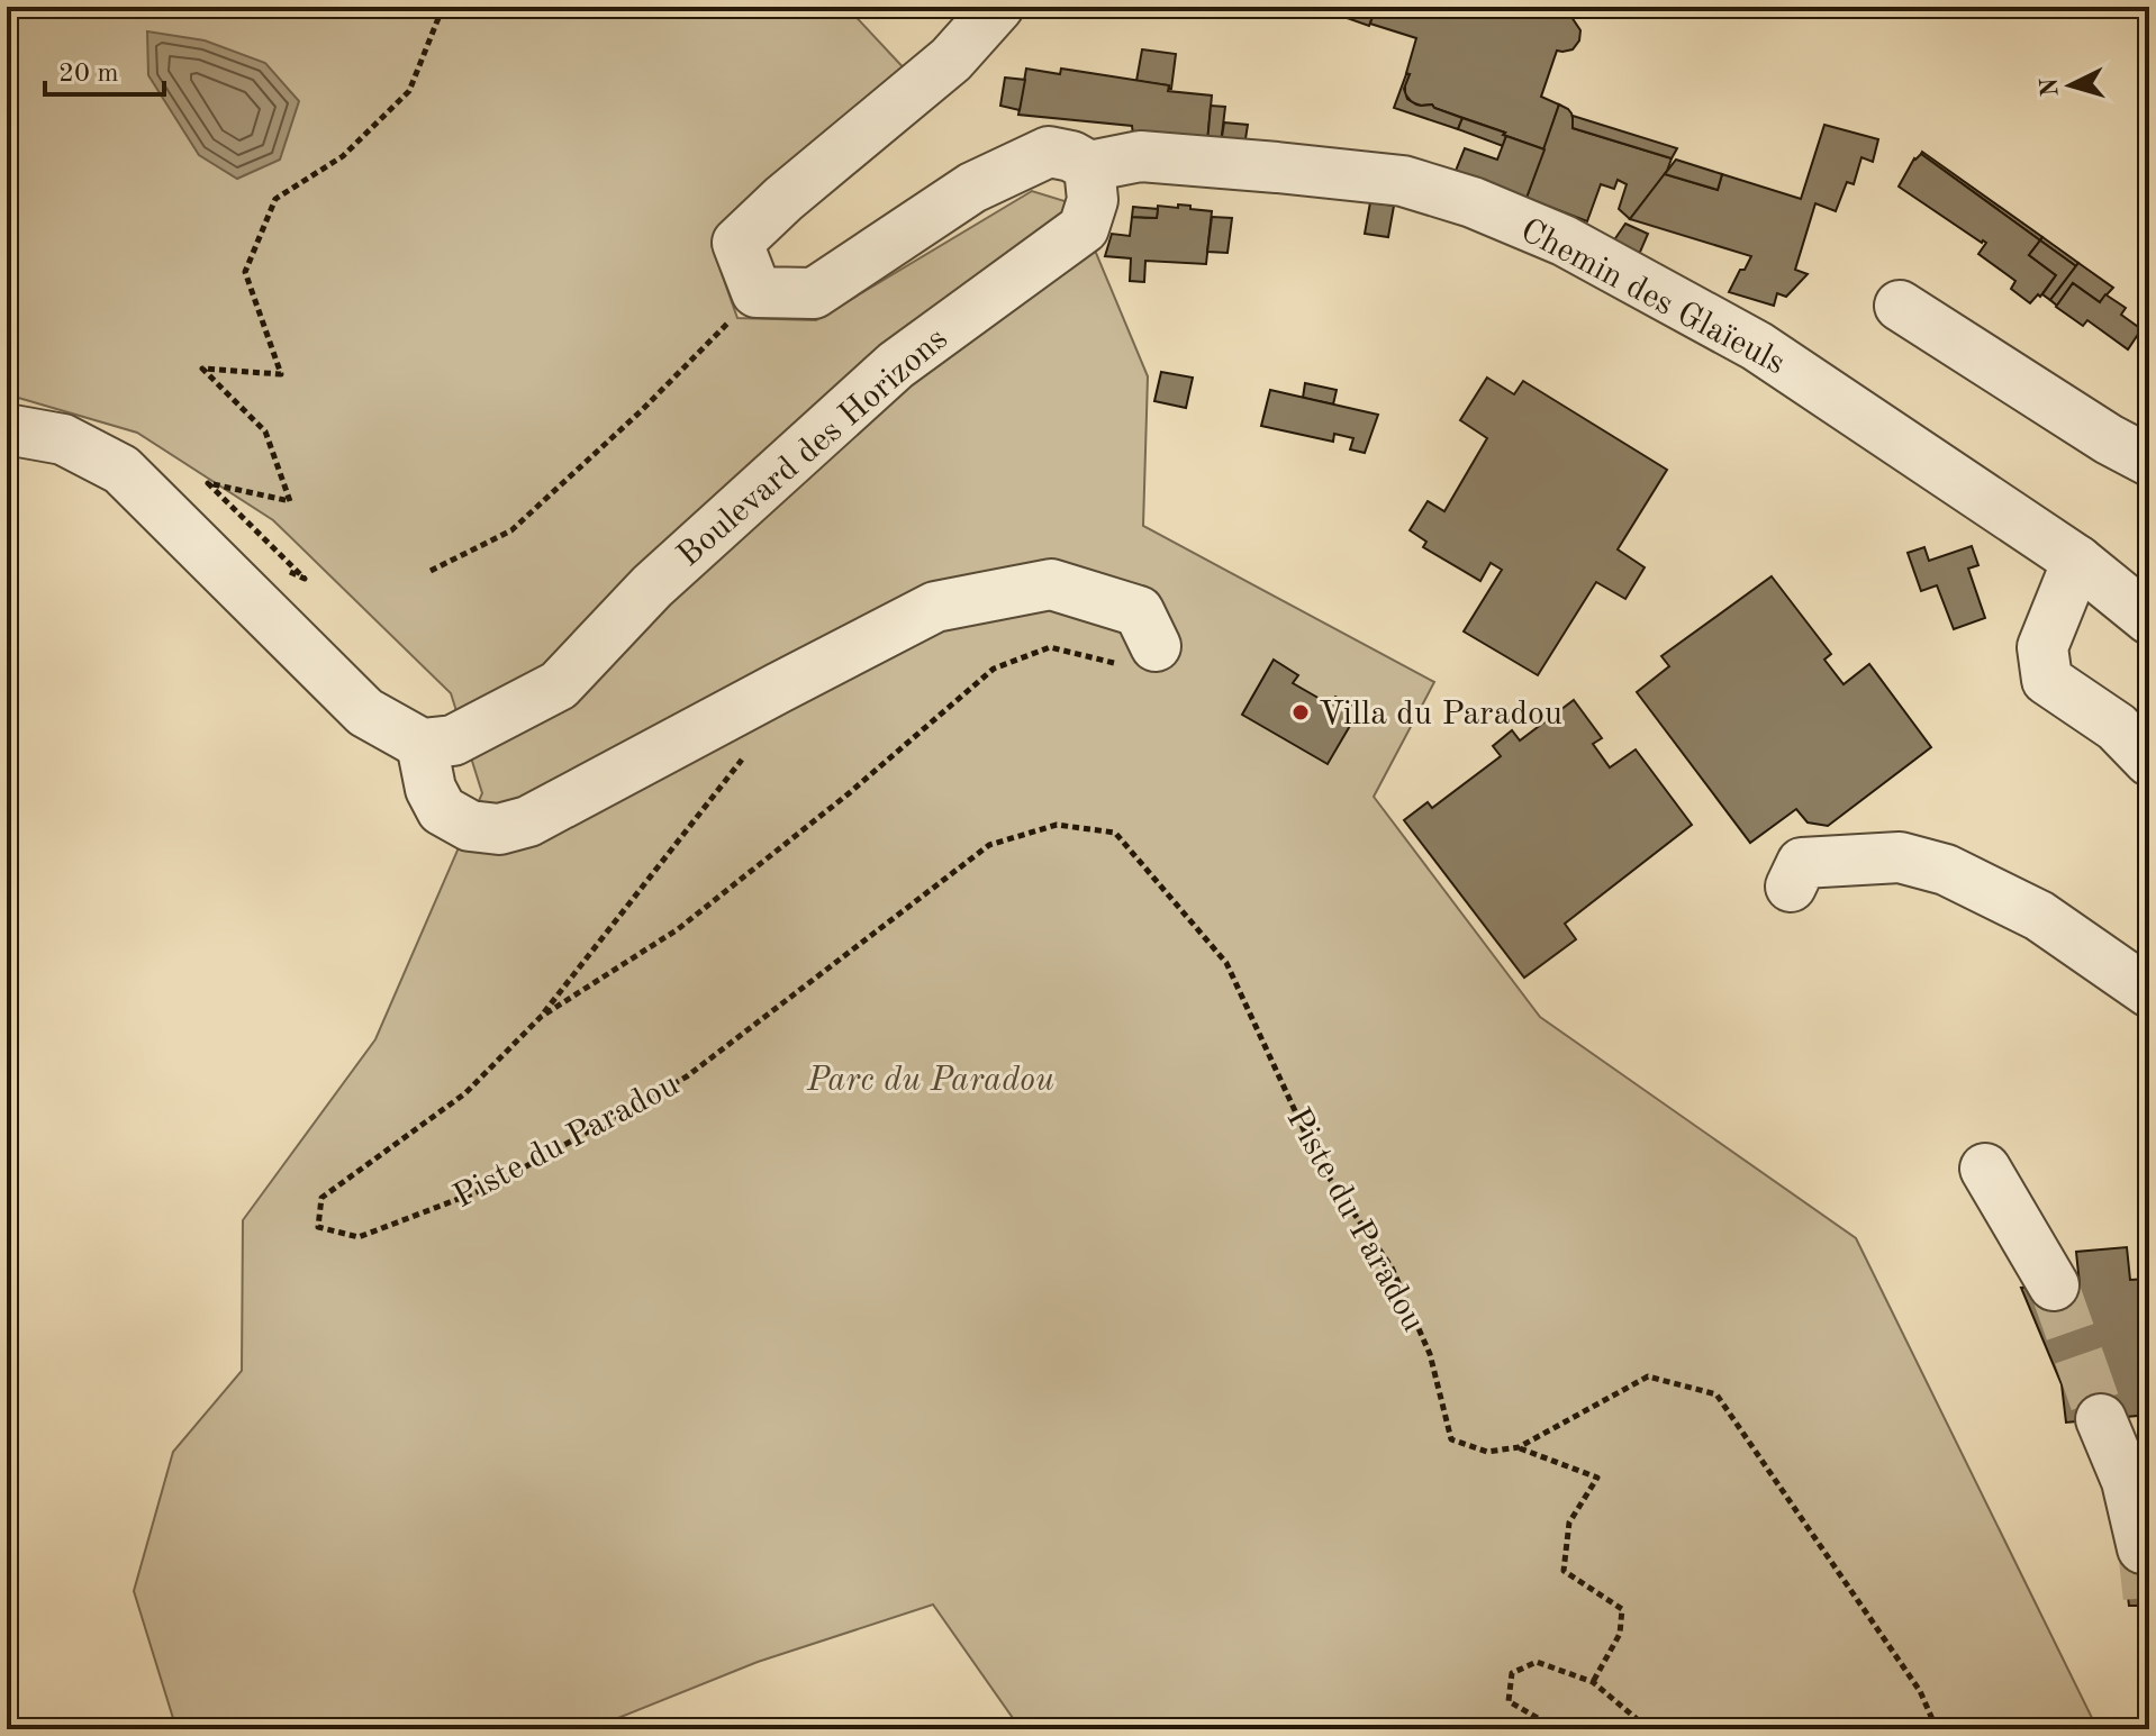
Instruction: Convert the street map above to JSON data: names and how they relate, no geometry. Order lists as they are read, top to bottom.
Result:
{
  "streets": {
    "street": ["Chemin des Glaïeuls", "Boulevard des Horizons"],
    "path": ["Piste du Paradou"]
  },
  "crossings": [
    ["Chemin des Glaïeuls", "Boulevard des Horizons"]
  ],
  "parks": ["Parc du Paradou"],
  "places": ["Villa du Paradou"],
  "scale_bar": "20 m",
  "north": "left"
}
